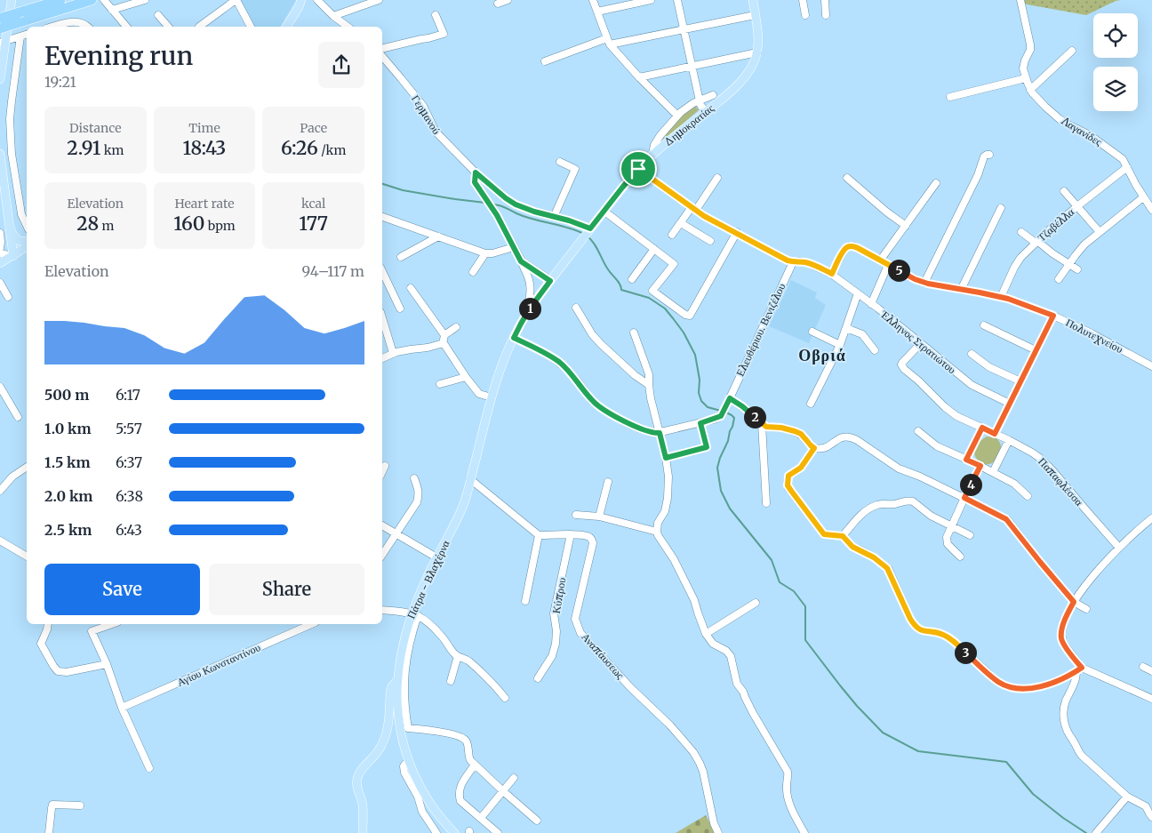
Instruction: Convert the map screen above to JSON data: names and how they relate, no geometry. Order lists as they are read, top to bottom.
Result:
{
  "streets": {
    "main road": ["Δημοκρατίας", "Πάτρα - Βλαχέρνα"],
    "street": [
      "Γερμανού",
      "Λαγανίδες",
      "Τζαβέλλα",
      "Ελευθέριου. Βενιζέλου",
      "Πολυτεχνείου",
      "Έλληνος Στρατιώτου",
      "Παπαφλέσσα",
      "Κύπρου",
      "Αναπάυσεως",
      "Αγίου Κωνσταντίνου"
    ]
  },
  "crossings": [
    ["Γερμανού", "Δημοκρατίας"],
    ["Δημοκρατίας", "Πάτρα - Βλαχέρνα"],
    ["Λαγανίδες", "Τζαβέλλα"],
    ["Τζαβέλλα", "Πολυτεχνείου"],
    ["Πολυτεχνείου", "Έλληνος Στρατιώτου"],
    ["Έλληνος Στρατιώτου", "Παπαφλέσσα"],
    ["Κύπρου", "Αναπάυσεως"]
  ],
  "districts": ["Οβριά"],
  "page": {
    "heading": ["Evening run", "19:21"],
    "stats": [
      ["Distance", "2.91 km"],
      ["Time", "18:43"],
      ["Pace", "6:26 /km"],
      ["Elevation", "28 m"],
      ["Heart rate", "160 bpm"],
      ["kcal", "177"]
    ],
    "chart": ["Elevation", "94–117 m"],
    "pins": [
      "5",
      "1",
      "2",
      "4",
      "3"
    ],
    "list": [
      {
        "name": "500 m",
        "note": "6:17"
      },
      {
        "name": "1.0 km",
        "note": "5:57"
      },
      {
        "name": "1.5 km",
        "note": "6:37"
      },
      {
        "name": "2.0 km",
        "note": "6:38"
      },
      {
        "name": "2.5 km",
        "note": "6:43"
      }
    ],
    "buttons": ["Save", "Share"]
  }
}
